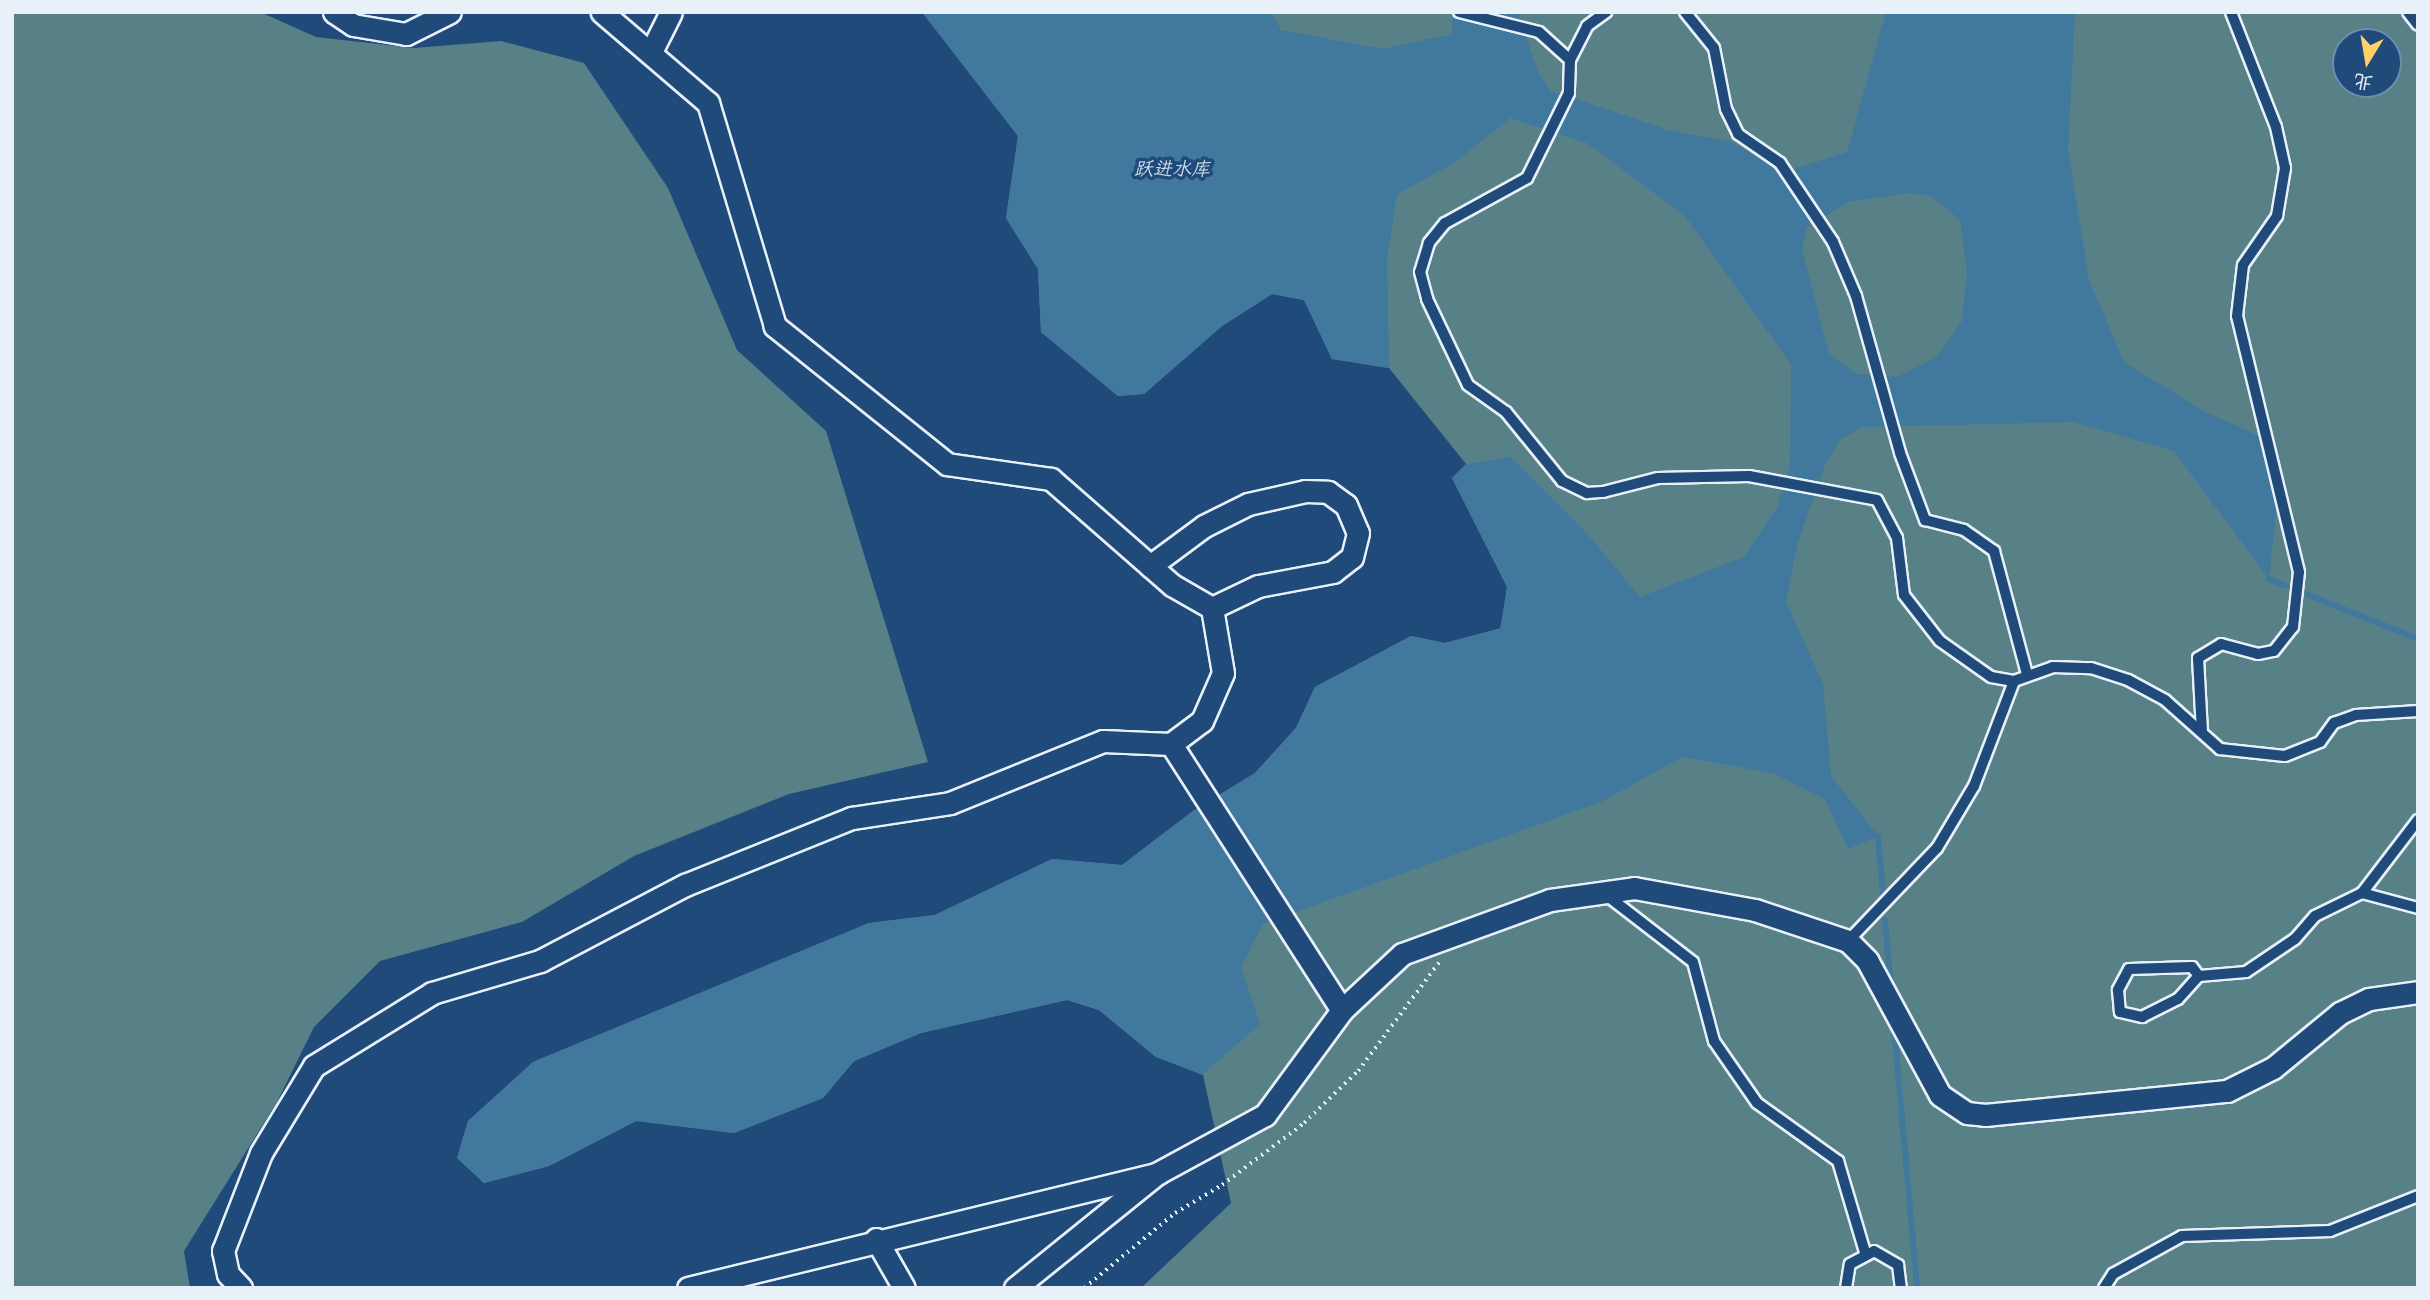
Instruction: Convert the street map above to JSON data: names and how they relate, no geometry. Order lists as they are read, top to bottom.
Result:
{
  "water": ["跃进水库"],
  "north": "bottom"
}
